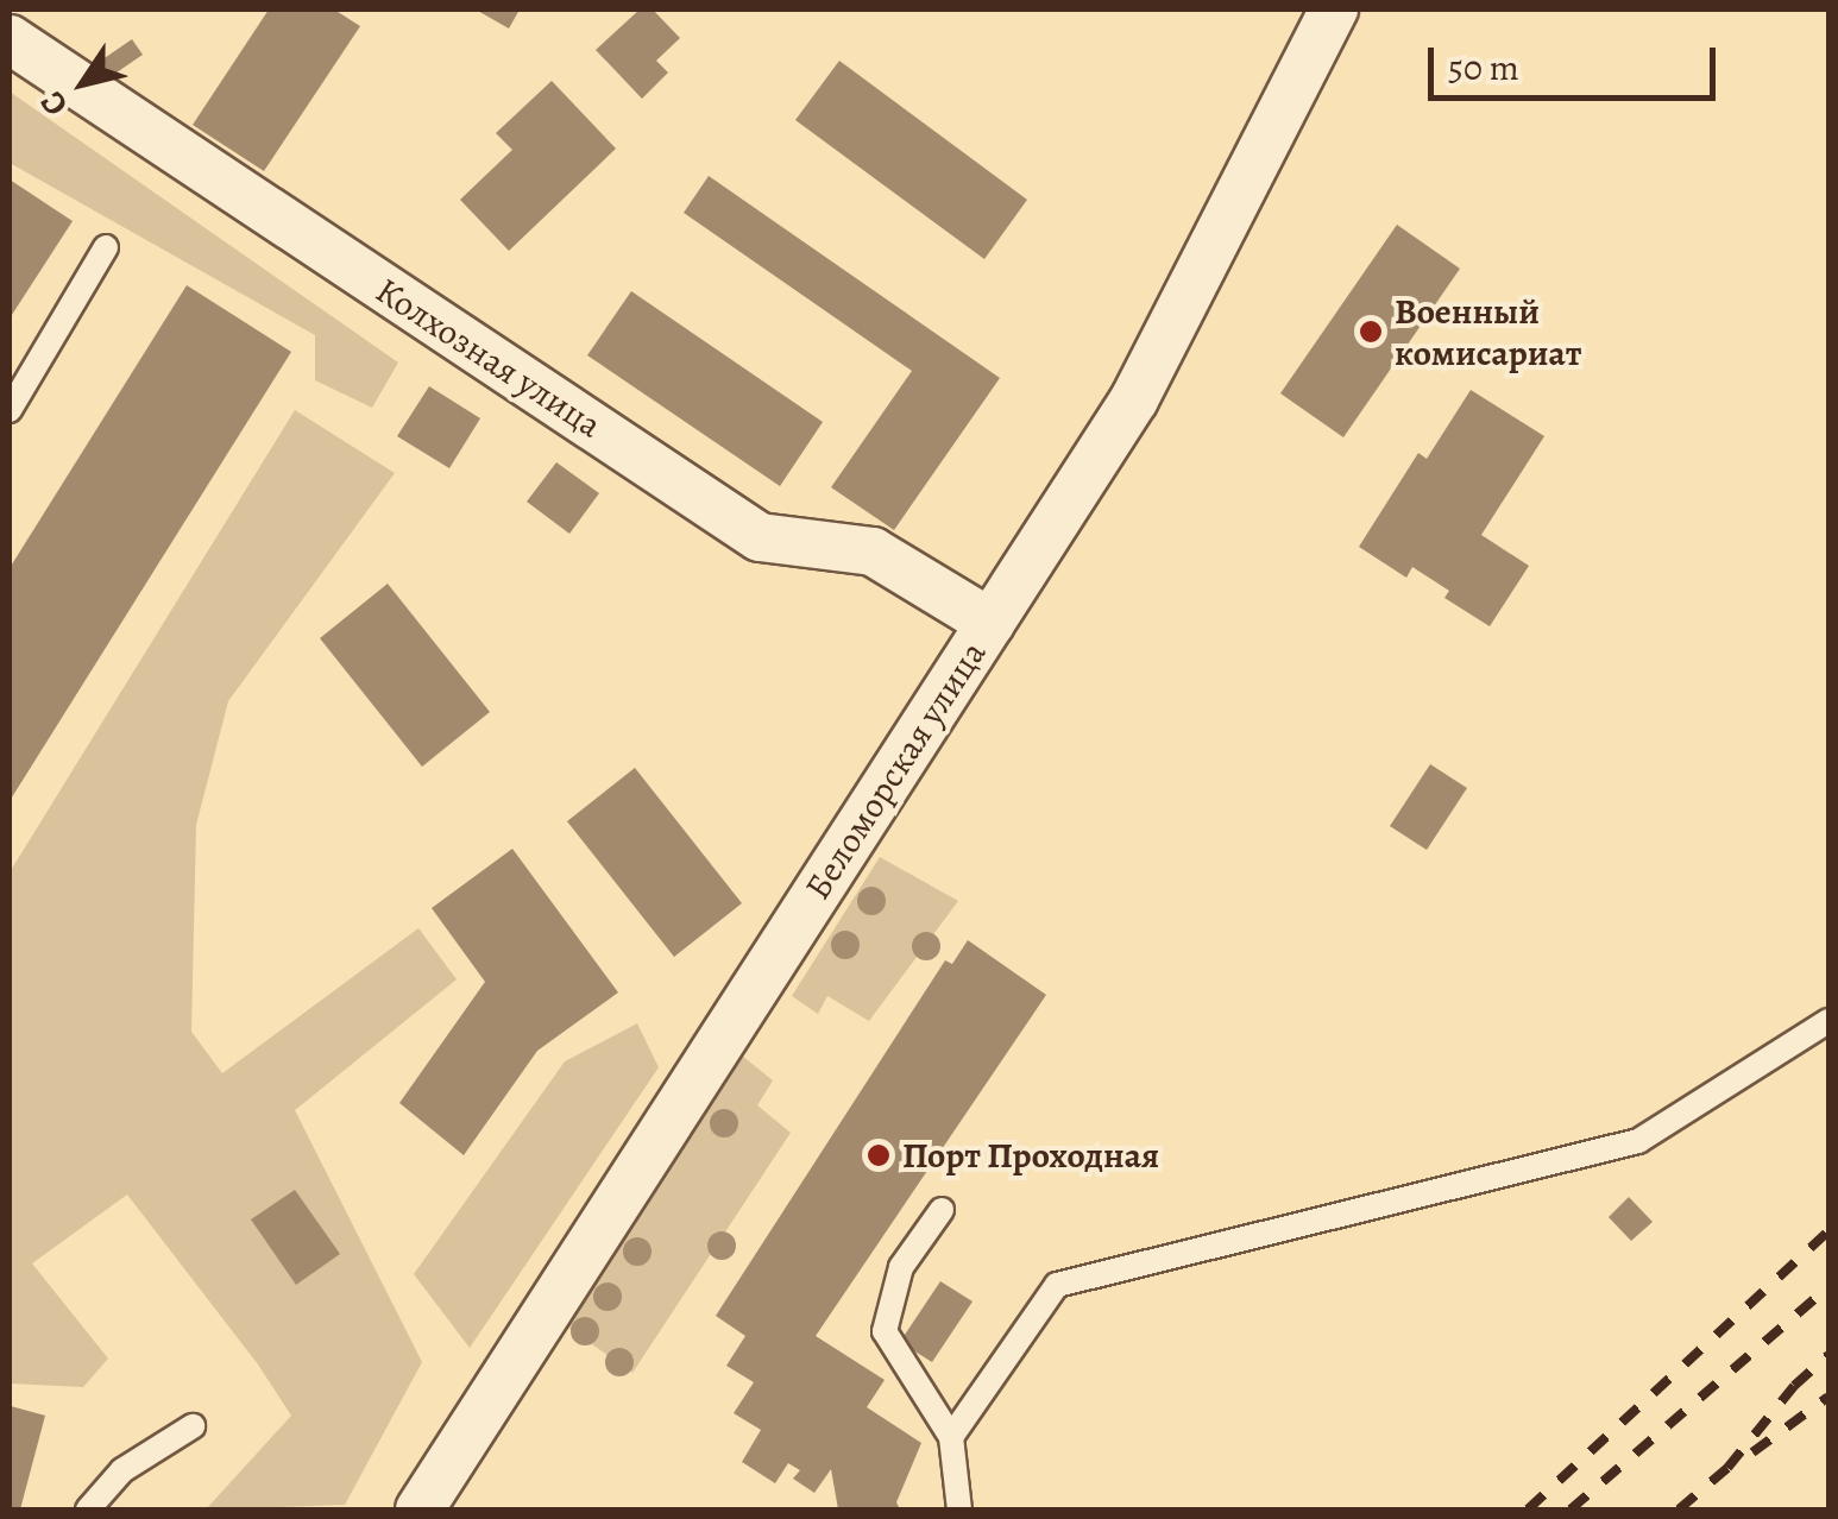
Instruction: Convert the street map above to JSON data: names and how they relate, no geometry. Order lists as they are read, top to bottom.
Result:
{
  "streets": {
    "street": ["Колхозная улица", "Беломорская улица"]
  },
  "crossings": [
    ["Колхозная улица", "Беломорская улица"]
  ],
  "places": ["Военный комисариат", "Порт Проходная"],
  "scale_bar": "50 m",
  "north": "bottom left"
}
